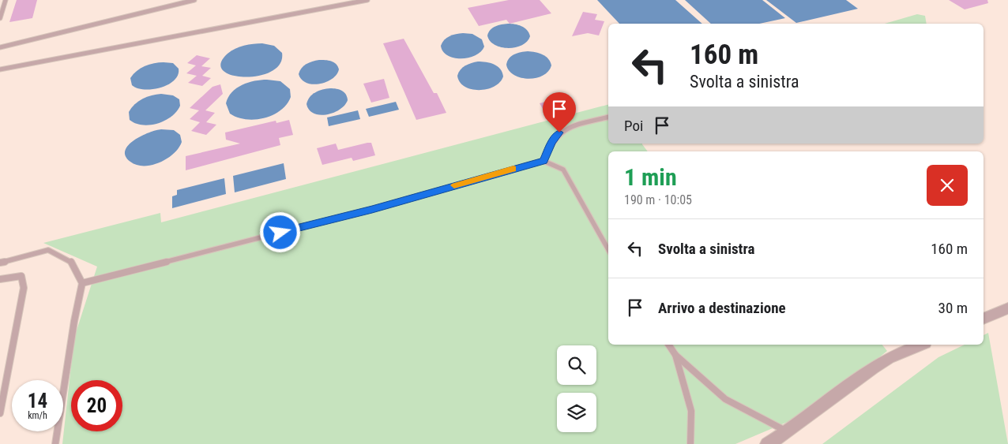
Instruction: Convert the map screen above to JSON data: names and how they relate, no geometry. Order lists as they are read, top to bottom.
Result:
{
  "page": {
    "turn": ["160 m", "Svolta a sinistra"],
    "then": "Poi",
    "heading": ["1 min", "190 m · 10:05"],
    "list": [
      {
        "name": "Svolta a sinistra",
        "value": "160 m"
      },
      {
        "name": "Arrivo a destinazione",
        "value": "30 m"
      }
    ],
    "speed": "14 km/h",
    "limit": "20"
  }
}
